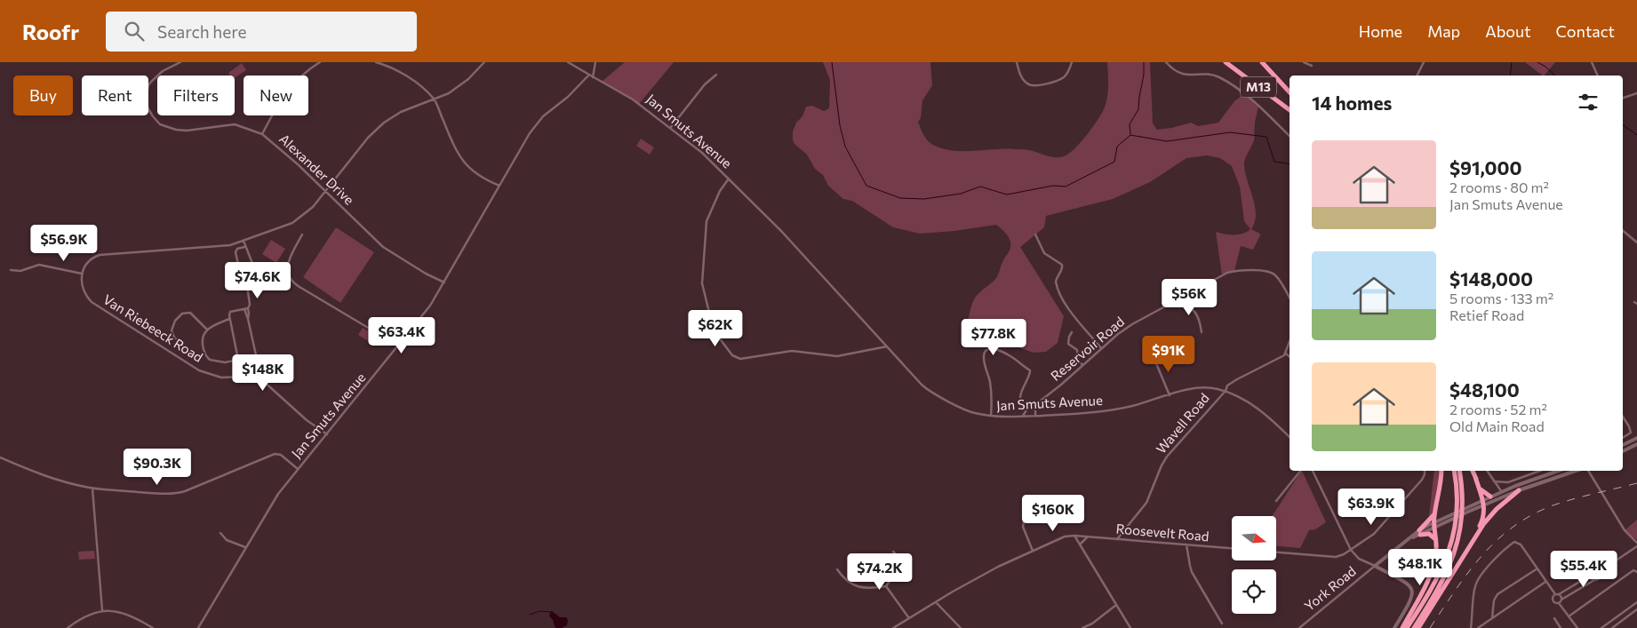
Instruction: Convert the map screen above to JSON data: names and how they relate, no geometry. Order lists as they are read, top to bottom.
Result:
{
  "streets": {
    "highway": ["M13"],
    "street": [
      "Jan Smuts Avenue",
      "Alexander Drive",
      "Van Riebeeck Road",
      "Reservoir Road",
      "Wavell Road",
      "Roosevelt Road",
      "York Road"
    ]
  },
  "crossings": [
    ["Jan Smuts Avenue", "Alexander Drive"],
    ["Jan Smuts Avenue", "Reservoir Road"],
    ["Jan Smuts Avenue", "Wavell Road"],
    ["Wavell Road", "Roosevelt Road"]
  ],
  "north": "right",
  "page": {
    "header": "Roofr",
    "search": "Search here",
    "nav": [
      "Home",
      "Map",
      "About",
      "Contact"
    ],
    "chip": [
      "Buy",
      "Rent",
      "Filters",
      "New"
    ],
    "heading": "14 homes",
    "list": [
      {
        "name": "$91,000",
        "note": "2 rooms · 80 m² · Jan Smuts Avenue"
      },
      {
        "name": "$148,000",
        "note": "5 rooms · 133 m² · Retief Road"
      },
      {
        "name": "$48,100",
        "note": "2 rooms · 52 m² · Old Main Road"
      }
    ],
    "price": [
      "$56.9K",
      "$74.6K",
      "$56K",
      "$62K",
      "$63.4K",
      "$77.8K",
      "$91K",
      "$148K",
      "$90.3K",
      "$63.9K",
      "$160K",
      "$48.1K",
      "$55.4K",
      "$74.2K"
    ]
  }
}
